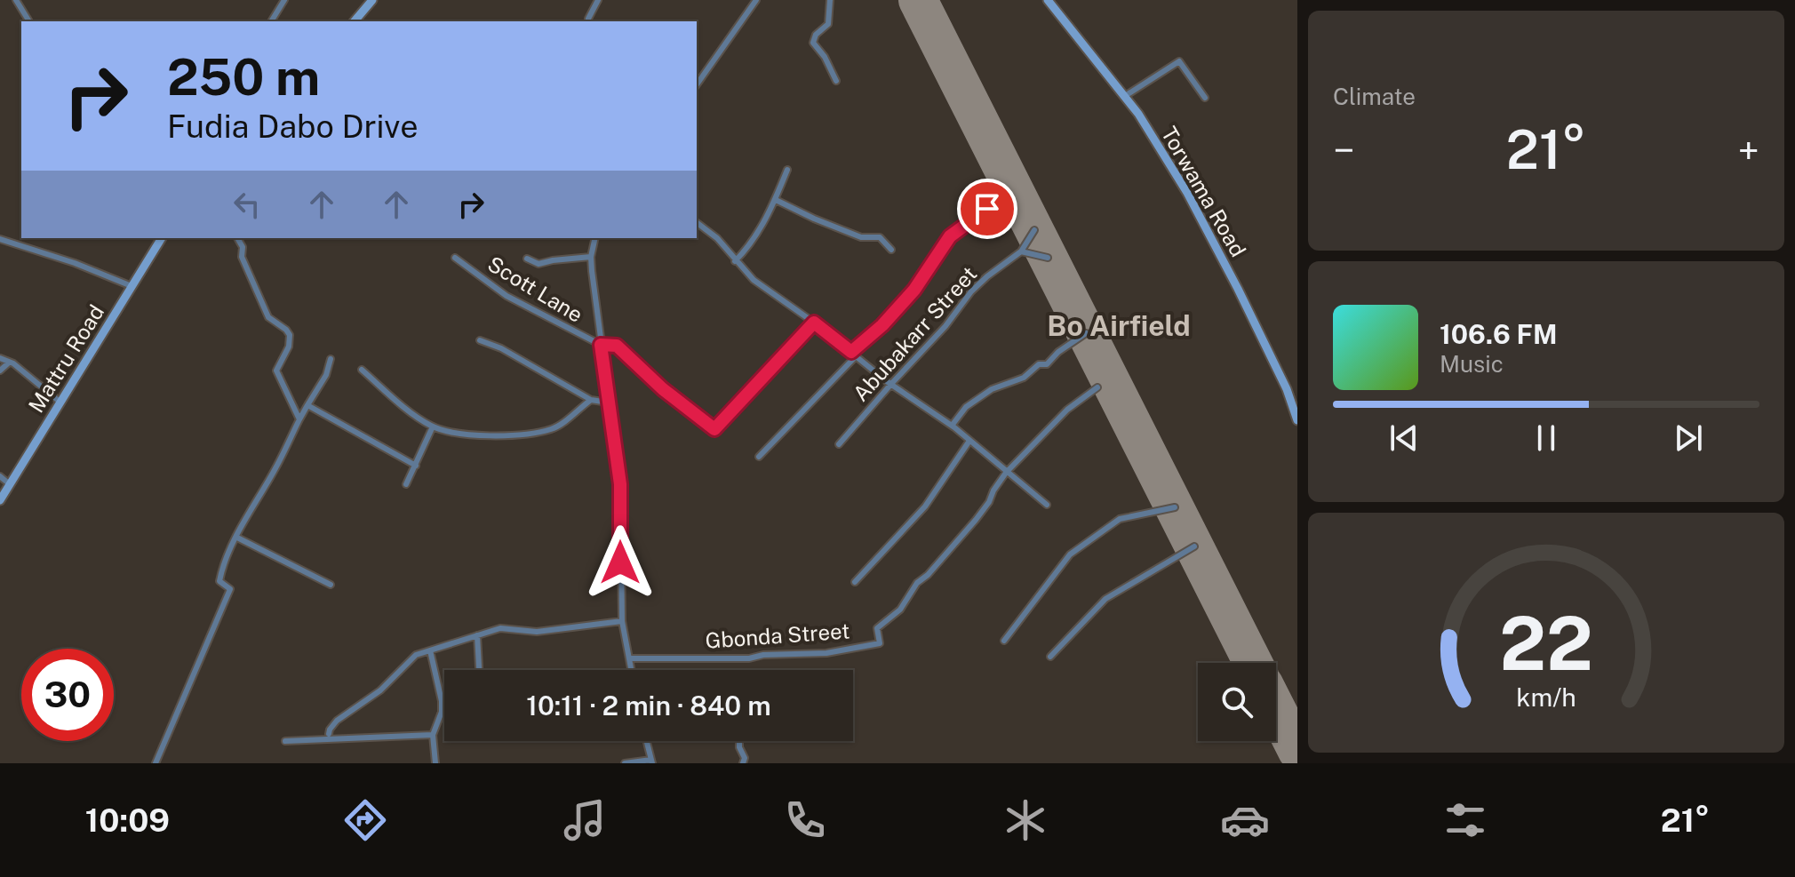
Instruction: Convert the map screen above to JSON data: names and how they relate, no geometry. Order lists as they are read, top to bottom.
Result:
{
  "streets": {
    "main road": ["Torwama Road", "Mattru Road"],
    "street": ["Scott Lane", "Abubakarr Street", "Gbonda Street"]
  },
  "districts": ["Bo Airfield"],
  "page": {
    "tile": "Climate",
    "turn": ["250 m", "Fudia Dabo Drive"],
    "heat": ["−", "21°", "+"],
    "song": ["106.6 FM", "Music"],
    "limit": "30",
    "trip": "10:11 · 2 min · 840 m",
    "tabs": ["10:09", "21°"],
    "gauge": ["22", "km/h"]
  }
}
